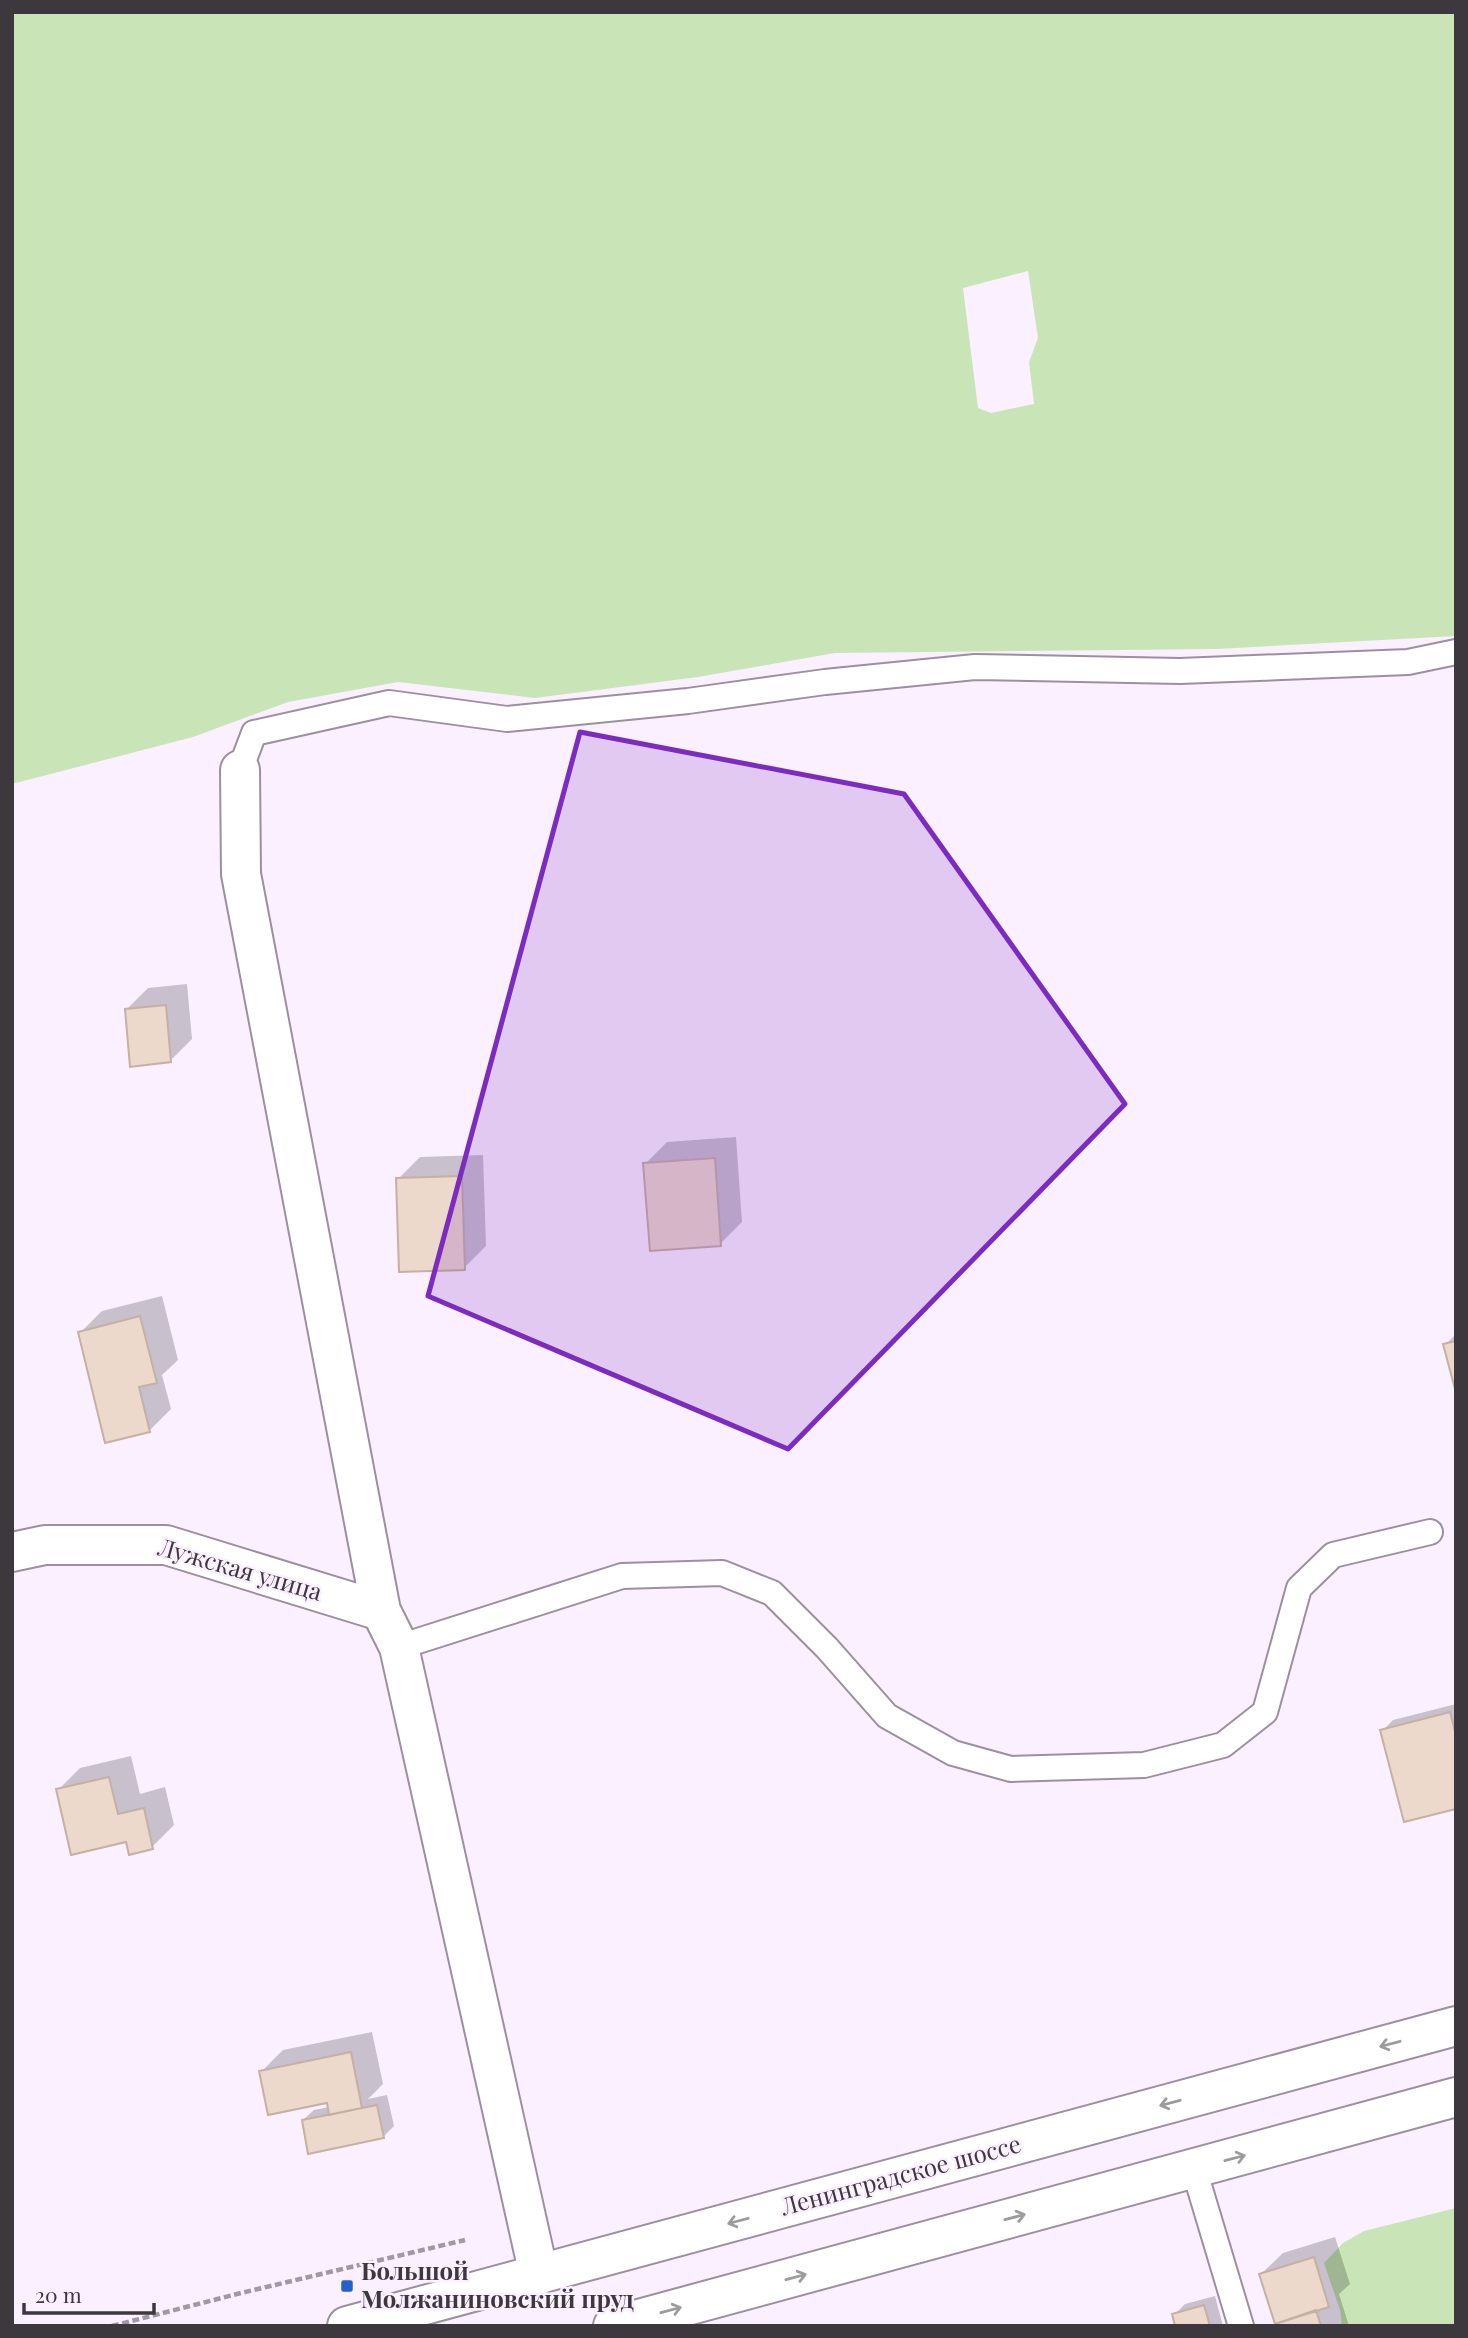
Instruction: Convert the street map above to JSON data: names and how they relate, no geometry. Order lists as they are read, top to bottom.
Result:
{
  "streets": {
    "main road": ["Лужская улица", "Ленинградское шоссе"]
  },
  "places": {
    "transit": ["Большой Молжаниновский пруд"]
  },
  "scale_bar": "20 m"
}
